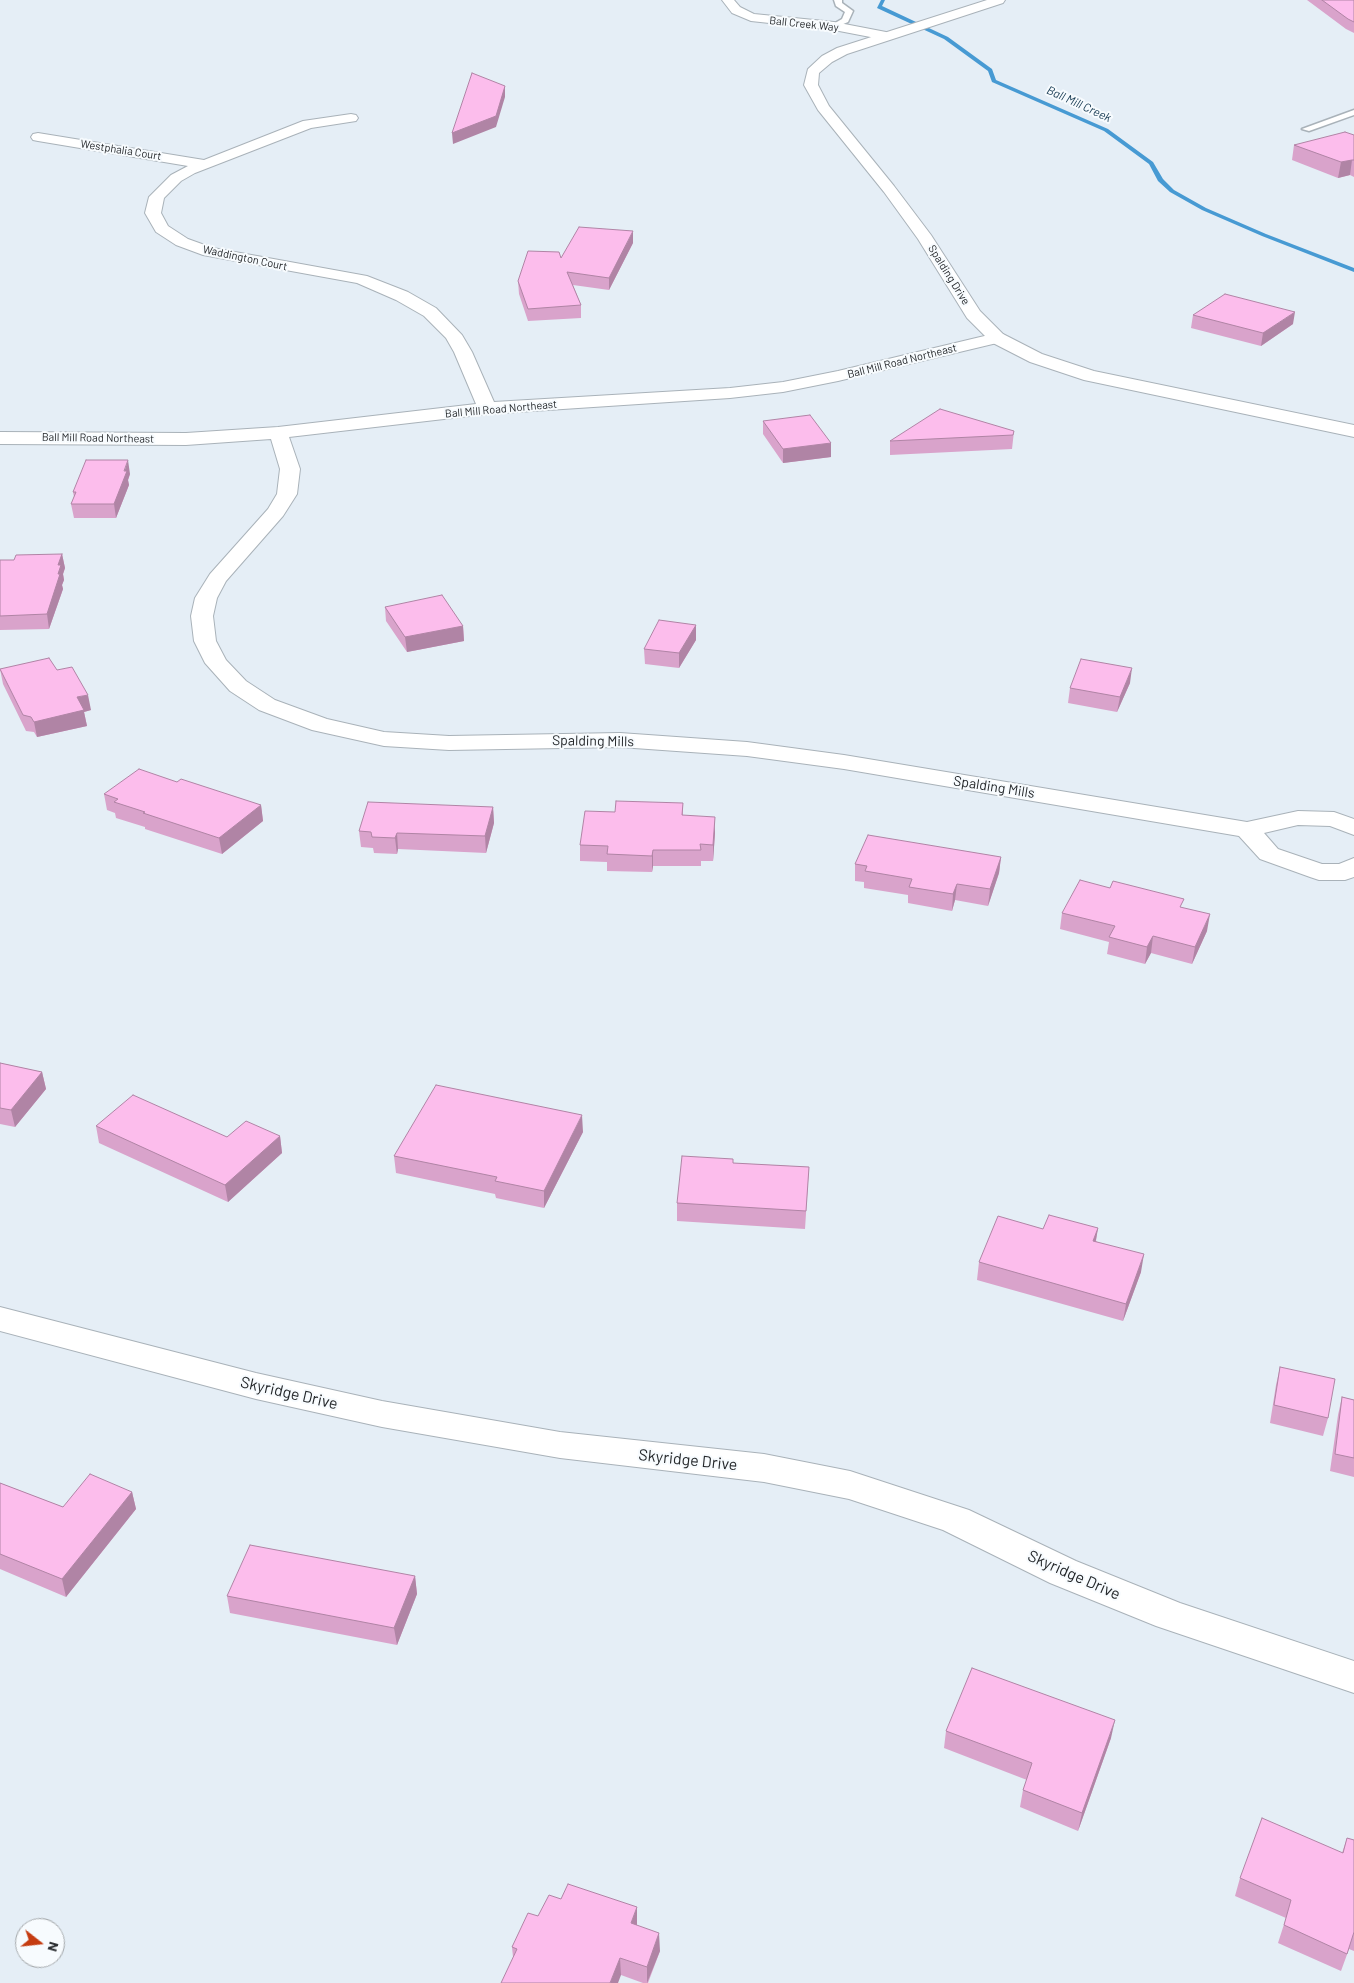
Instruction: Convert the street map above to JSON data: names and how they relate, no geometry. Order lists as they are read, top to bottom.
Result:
{
  "streets": {
    "street": [
      "Ball Creek Way",
      "Westphalia Court",
      "Waddington Court",
      "Spalding Drive",
      "Ball Mill Road Northeast",
      "Spalding Mills",
      "Skyridge Drive"
    ]
  },
  "crossings": [
    ["Ball Creek Way", "Spalding Drive"],
    ["Westphalia Court", "Waddington Court"],
    ["Waddington Court", "Ball Mill Road Northeast"],
    ["Spalding Drive", "Ball Mill Road Northeast"],
    ["Ball Mill Road Northeast", "Spalding Mills"]
  ],
  "water": ["Ball Mill Creek"],
  "north": "right"
}
